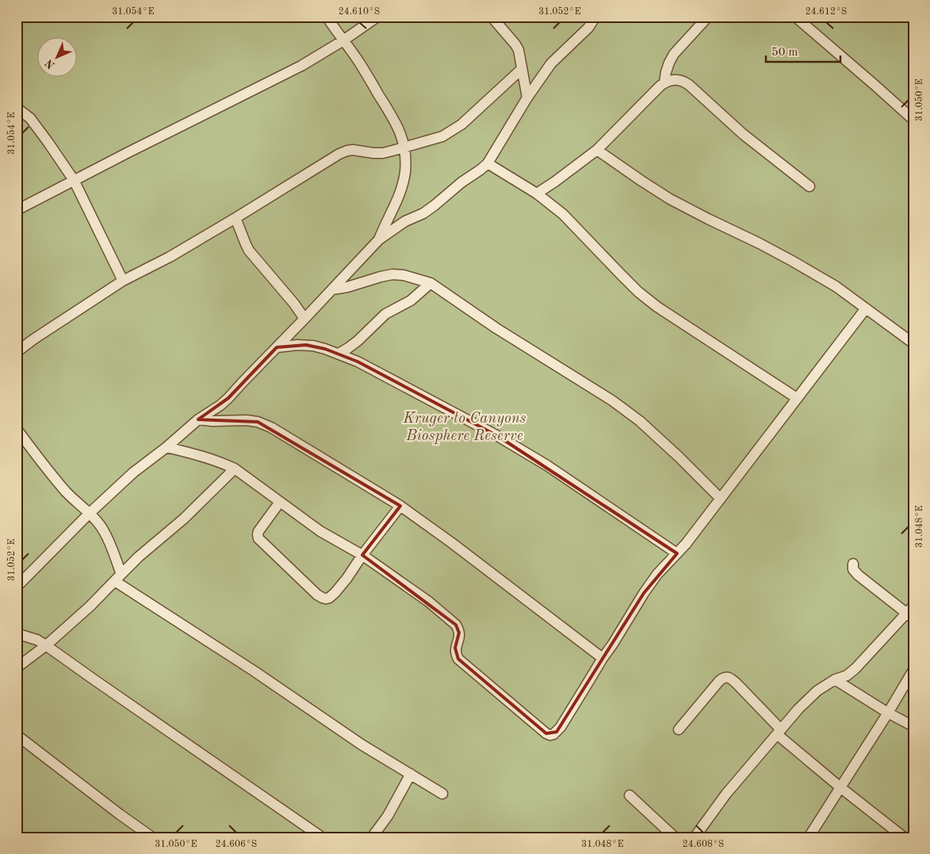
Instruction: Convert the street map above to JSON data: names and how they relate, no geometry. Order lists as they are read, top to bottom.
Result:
{
  "parks": ["Kruger to Canyons Biosphere Reserve"],
  "scale_bar": "50 m",
  "north": "bottom left",
  "coordinates": [
    "31.054°E",
    "24.610°S",
    "31.052°E",
    "24.612°S",
    "31.050°E",
    "31.048°E",
    "24.606°S",
    "24.608°S"
  ]
}
